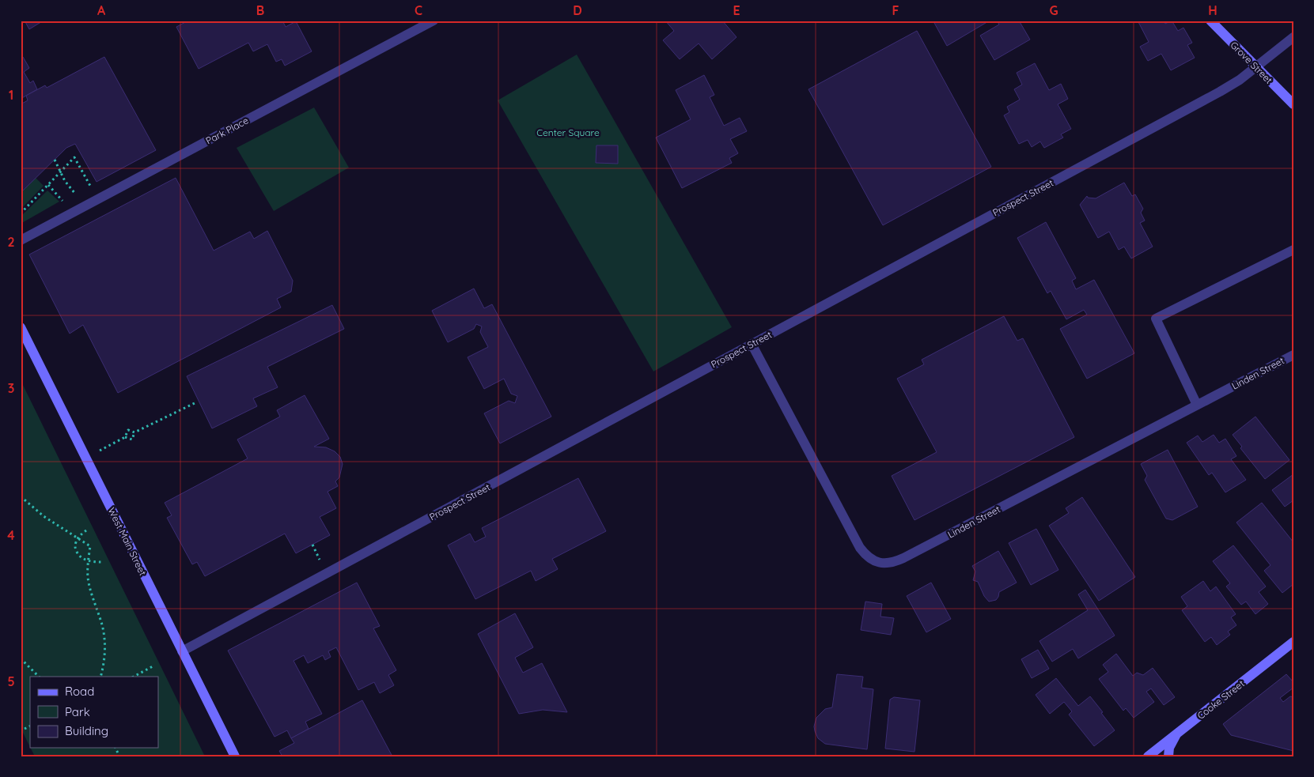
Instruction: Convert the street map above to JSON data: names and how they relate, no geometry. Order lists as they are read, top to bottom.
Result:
{
  "streets": {
    "main road": ["Grove Street", "West Main Street", "Cooke Street"],
    "street": ["Park Place", "Prospect Street", "Linden Street"]
  },
  "crossings": [
    ["Grove Street", "Prospect Street"],
    ["Prospect Street", "Linden Street"],
    ["Prospect Street", "West Main Street"]
  ],
  "parks": ["Center Square"],
  "legend": ["Road", "Park", "Building"],
  "grid": {
    "columns": [
      "A",
      "B",
      "C",
      "D",
      "E",
      "F",
      "G",
      "H"
    ],
    "rows": [
      "1",
      "2",
      "3",
      "4",
      "5"
    ]
  }
}
